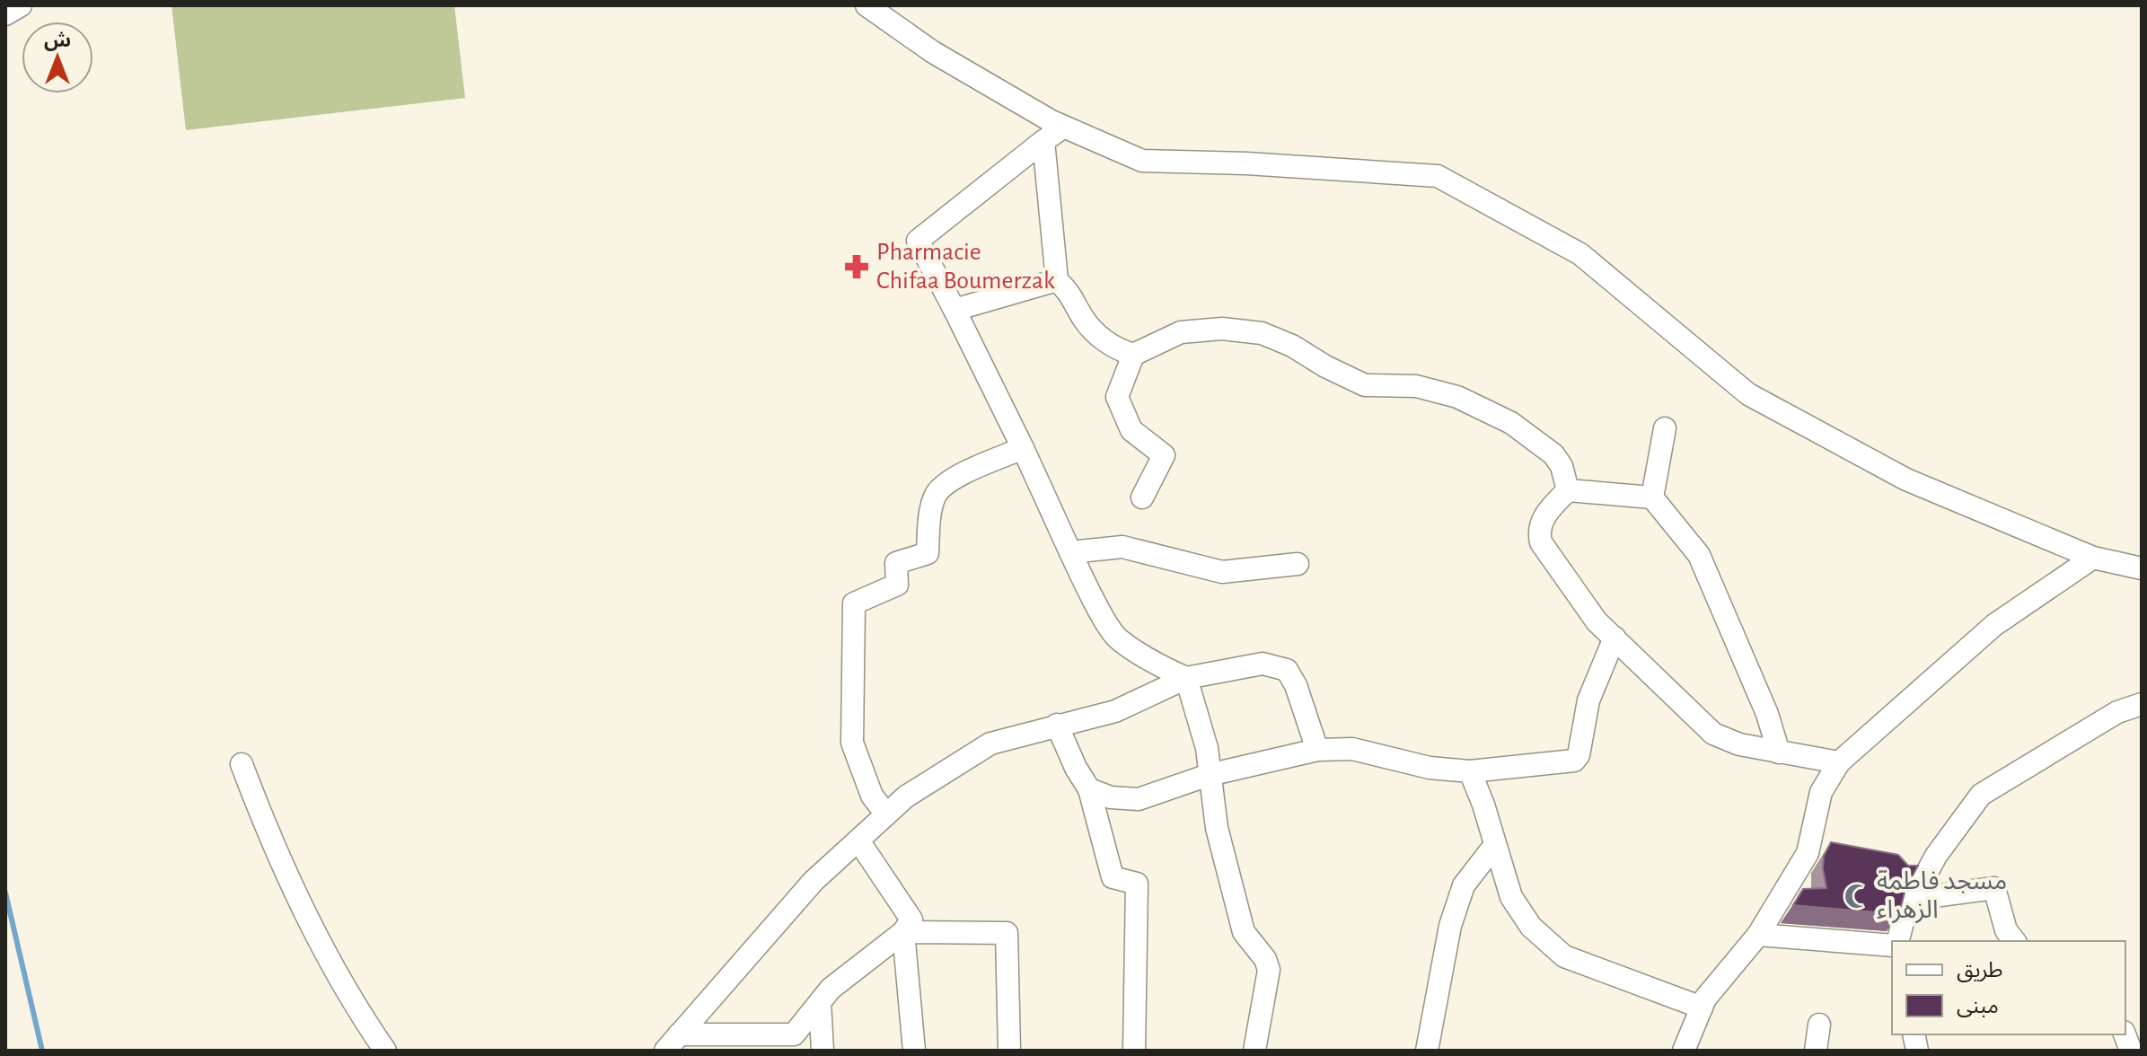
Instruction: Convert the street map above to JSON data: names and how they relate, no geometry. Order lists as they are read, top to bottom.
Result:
{
  "places": {
    "pharmacy": ["Pharmacie Chifaa Boumerzak"],
    "mosque": ["مسجد فاطمة الزهراء"]
  },
  "legend": ["طريق", "مبنى"],
  "north": "top"
}
